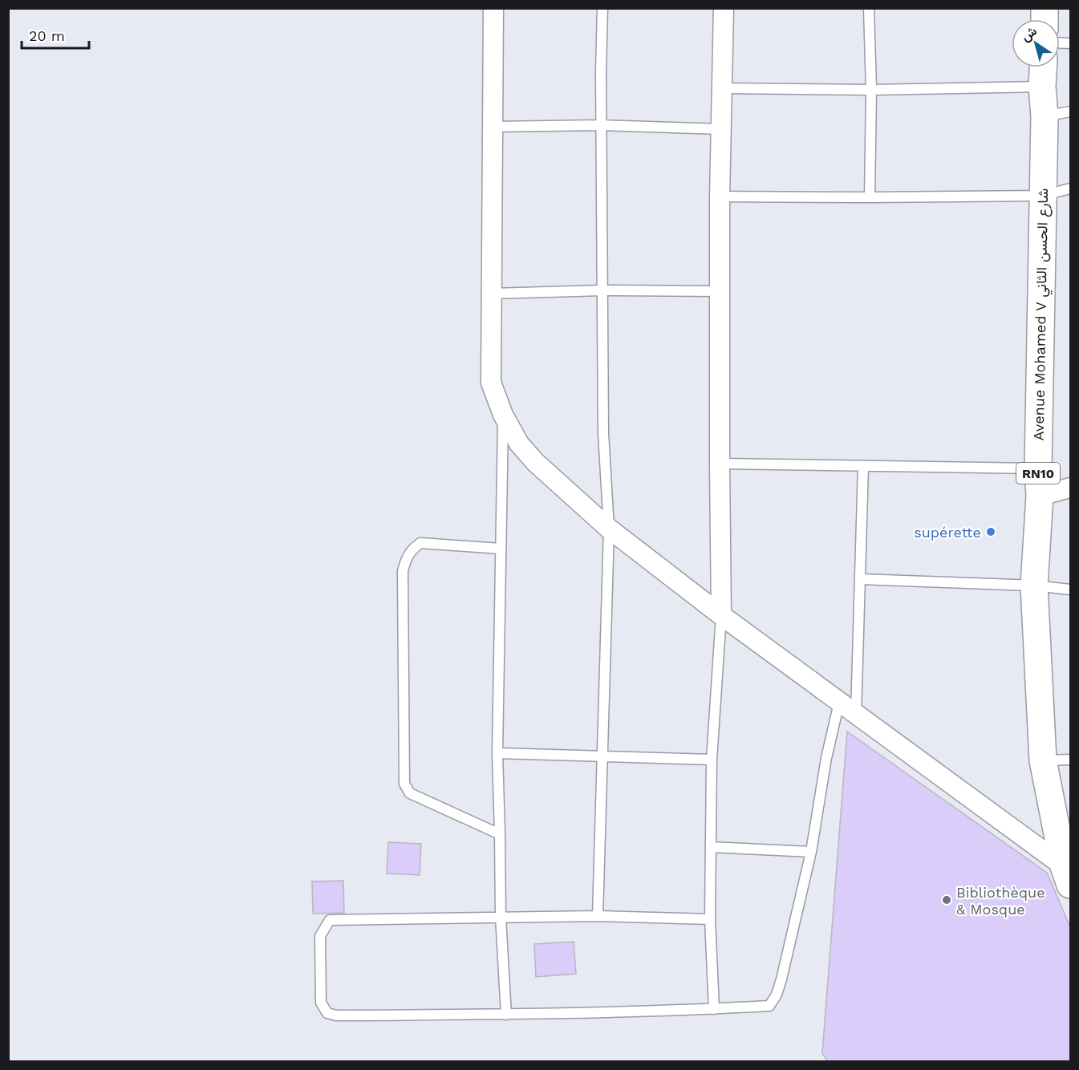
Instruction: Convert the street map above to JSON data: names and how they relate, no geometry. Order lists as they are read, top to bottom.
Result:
{
  "streets": {
    "main road": ["Avenue Mohamed V شارع الحسن الثاني", "RN10"]
  },
  "places": ["supérette", "Bibliothèque & Mosque"],
  "scale_bar": "20 m",
  "north": "top left"
}
